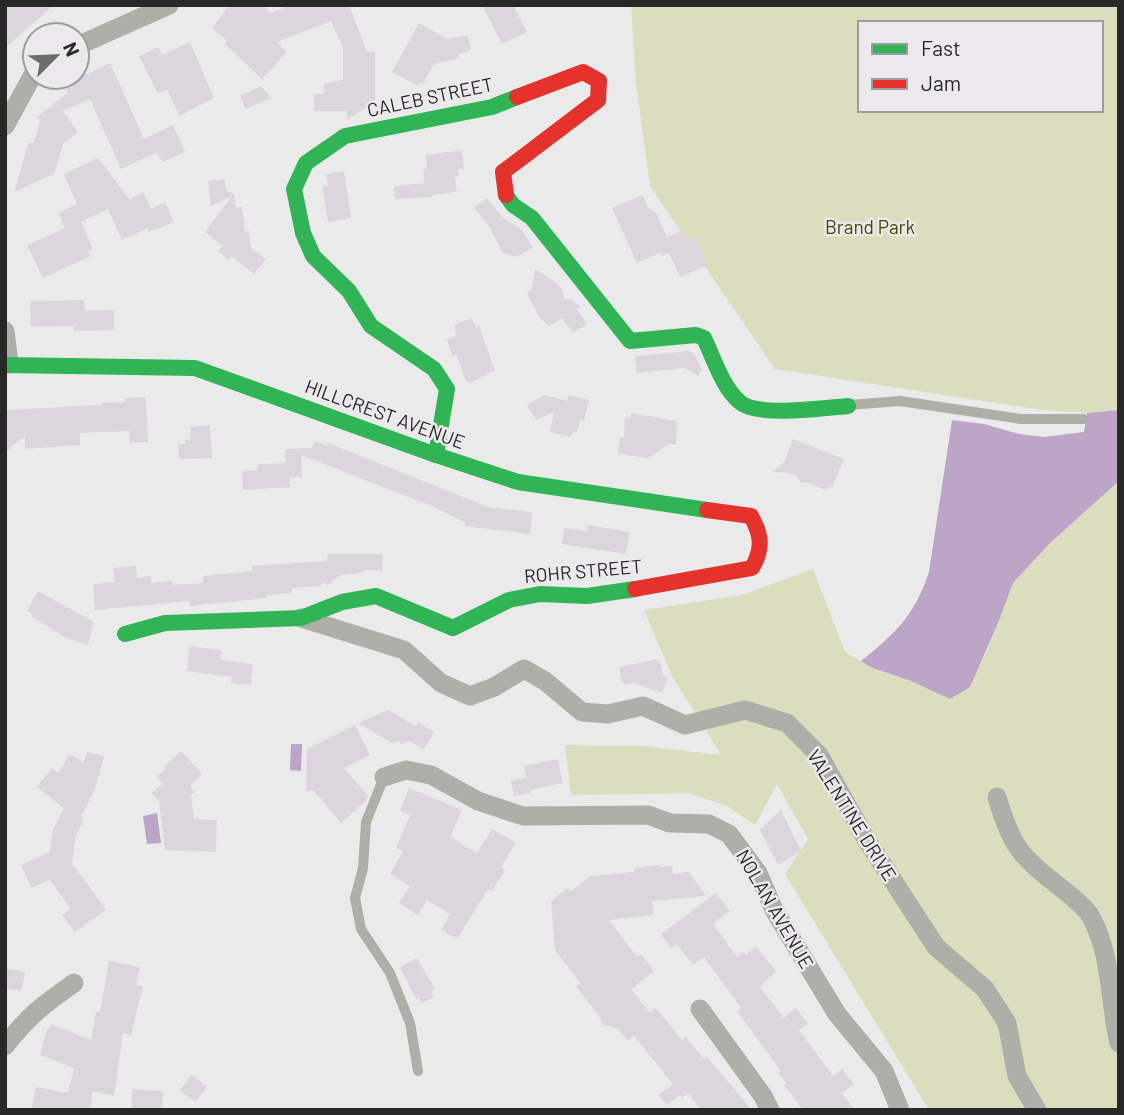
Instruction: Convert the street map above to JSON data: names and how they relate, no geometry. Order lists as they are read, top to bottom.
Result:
{
  "streets": {
    "street": [
      "CALEB STREET",
      "HILLCREST AVENUE",
      "ROHR STREET",
      "VALENTINE DRIVE",
      "NOLAN AVENUE"
    ]
  },
  "crossings": [
    ["CALEB STREET", "HILLCREST AVENUE"],
    ["HILLCREST AVENUE", "ROHR STREET"],
    ["ROHR STREET", "VALENTINE DRIVE"]
  ],
  "parks": ["Brand Park"],
  "legend": ["Fast", "Jam"],
  "north": "top right"
}
